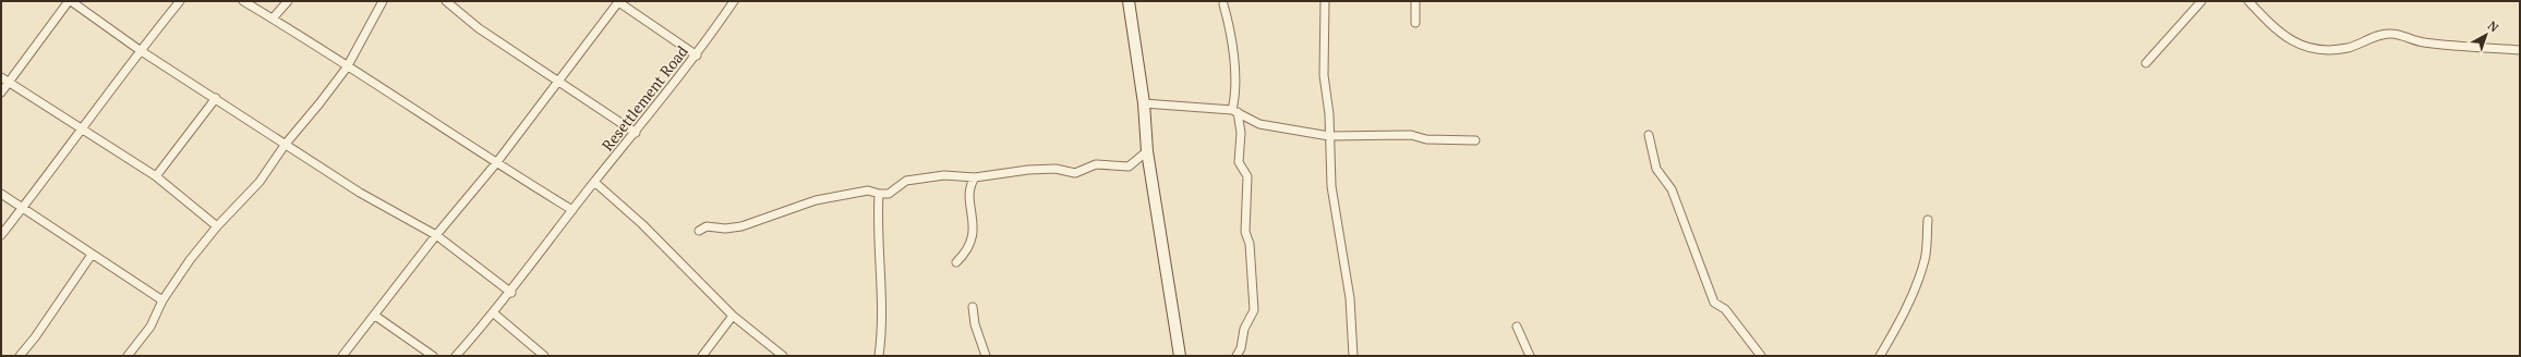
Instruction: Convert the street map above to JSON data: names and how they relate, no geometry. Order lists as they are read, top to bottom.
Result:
{
  "streets": {
    "street": ["Resettlement Road"]
  },
  "north": "top right"
}
